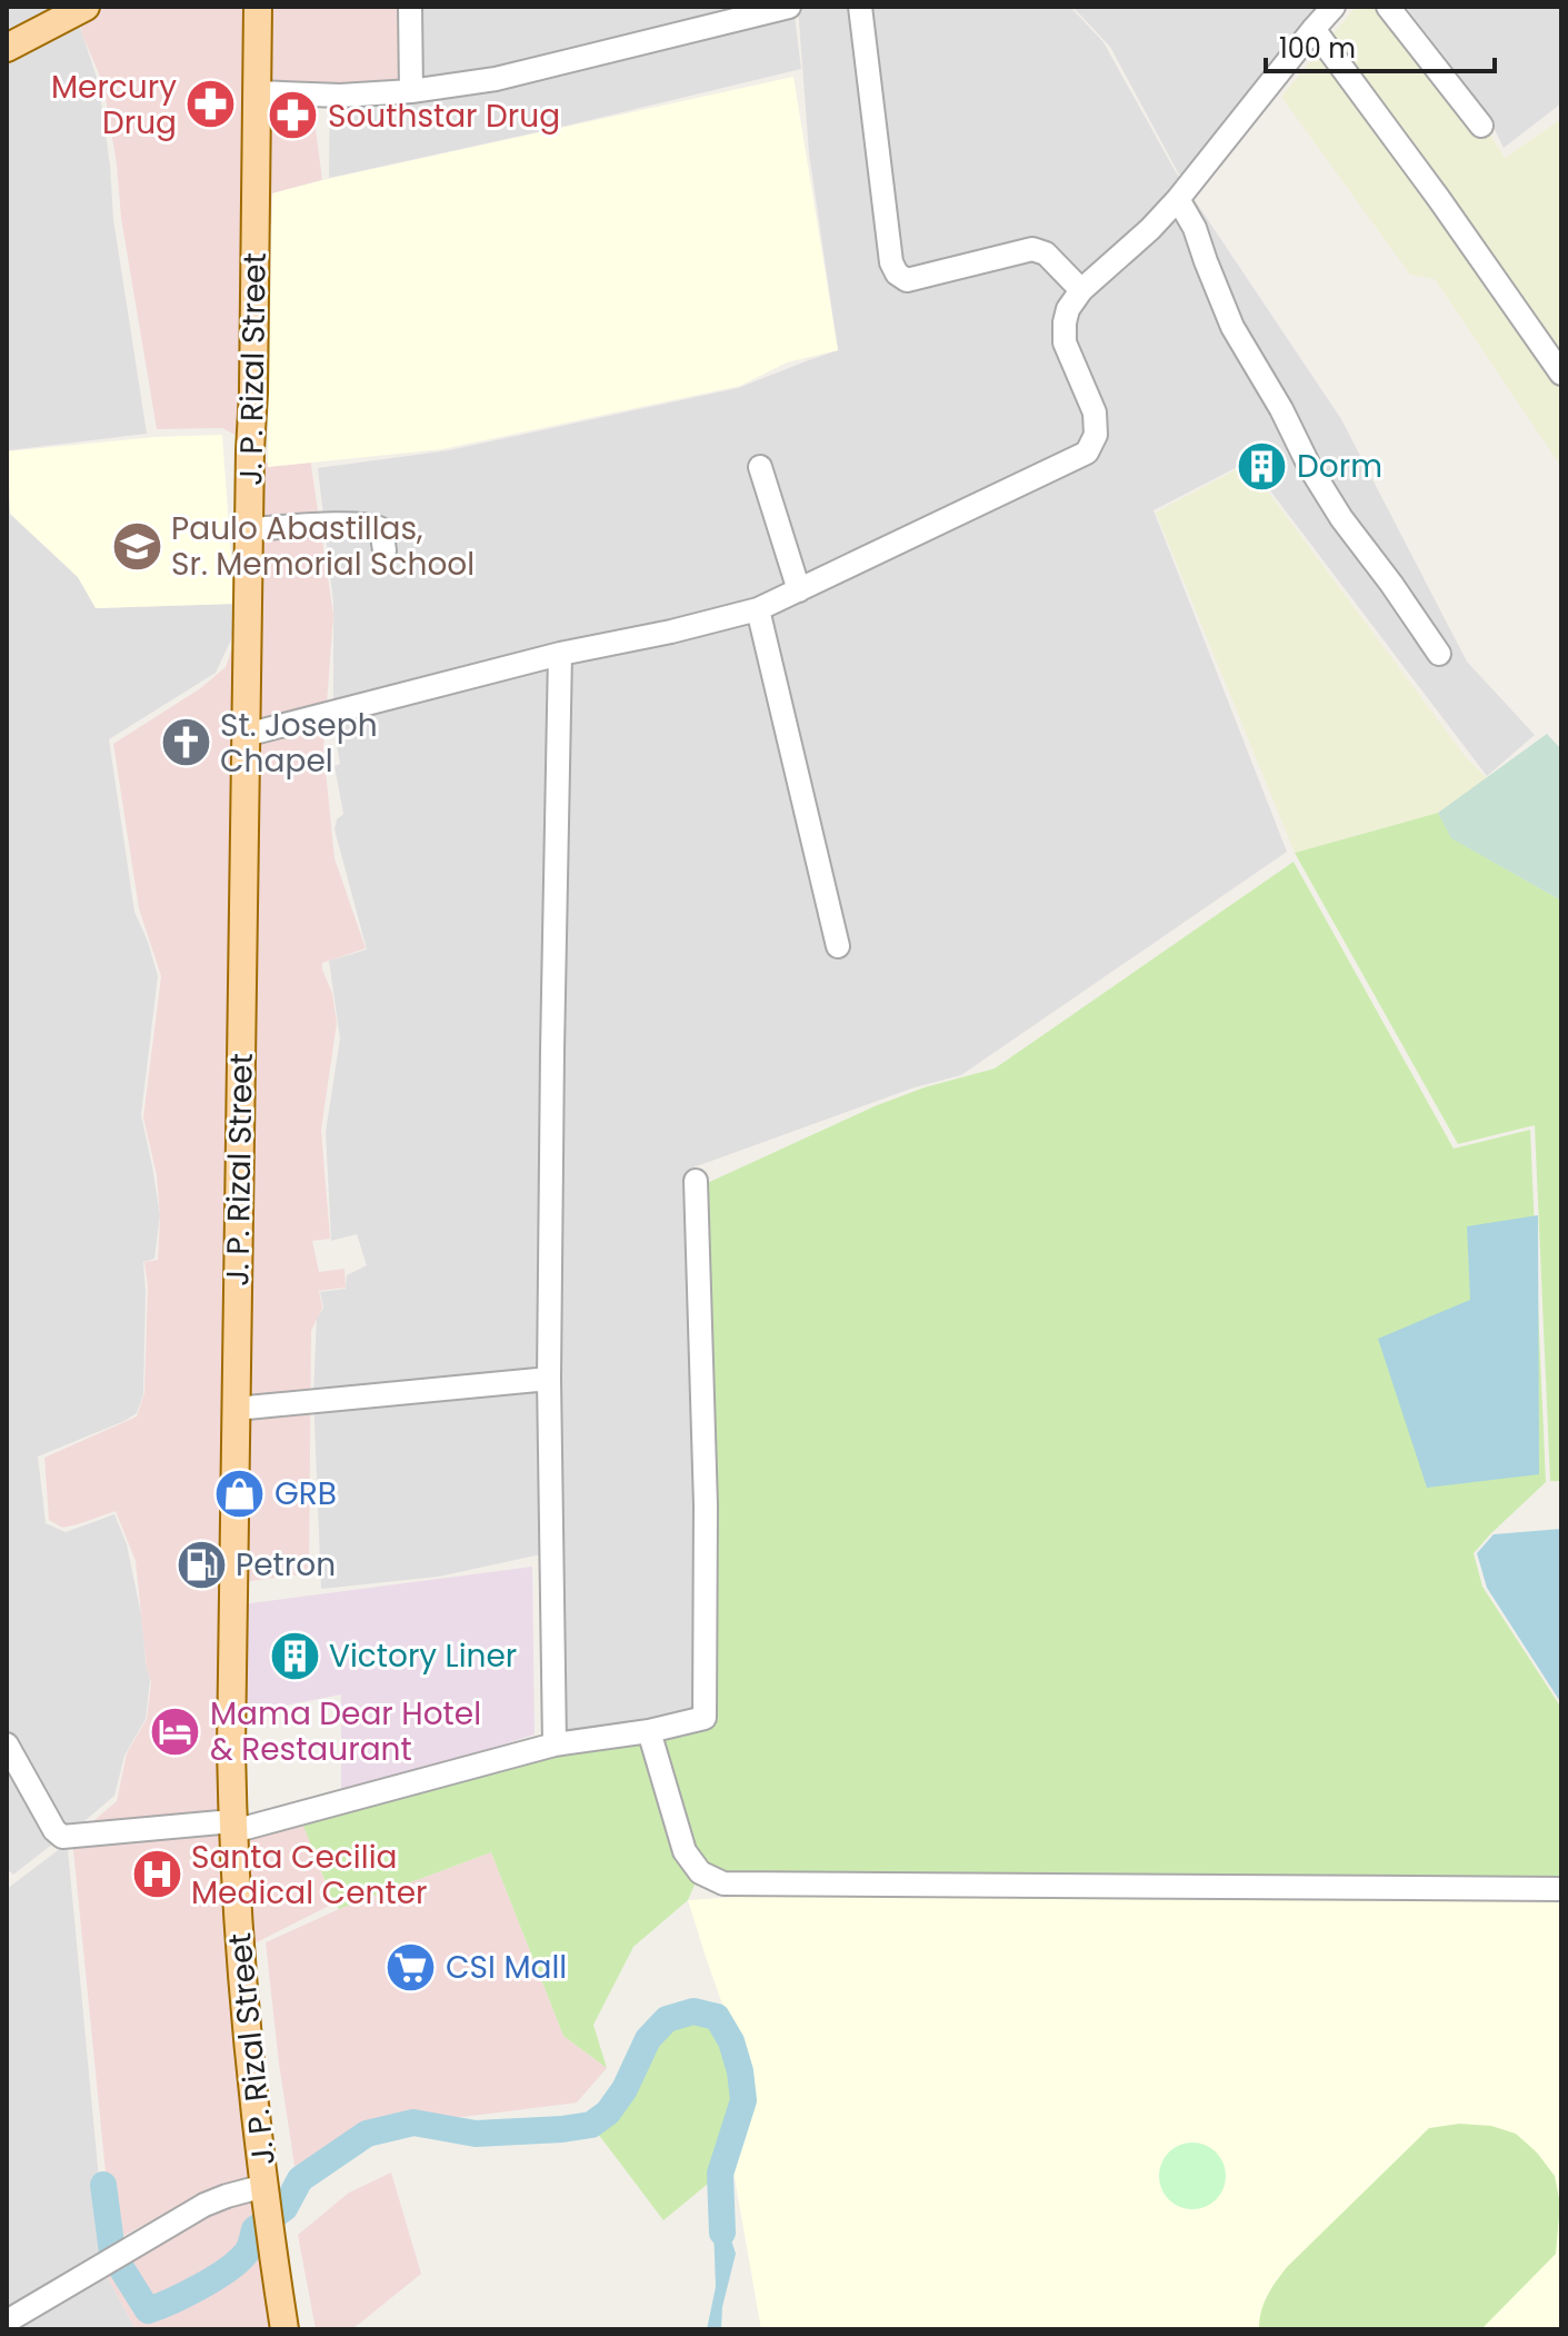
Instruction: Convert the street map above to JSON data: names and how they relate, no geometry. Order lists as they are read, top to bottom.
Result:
{
  "streets": {
    "main road": ["J. P. Rizal Street"]
  },
  "places": {
    "pharmacy": ["Mercury Drug", "Southstar Drug"],
    "building": ["Dorm", "Victory Liner"],
    "school or university": ["Paulo Abastillas, Sr. Memorial School"],
    "church": ["St. Joseph Chapel"],
    "shop": ["GRB"],
    "fuel station": ["Petron"],
    "hotel": ["Mama Dear Hotel & Restaurant"],
    "hospital": ["Santa Cecilia Medical Center"],
    "supermarket": ["CSI Mall"]
  },
  "scale_bar": "100 m"
}
